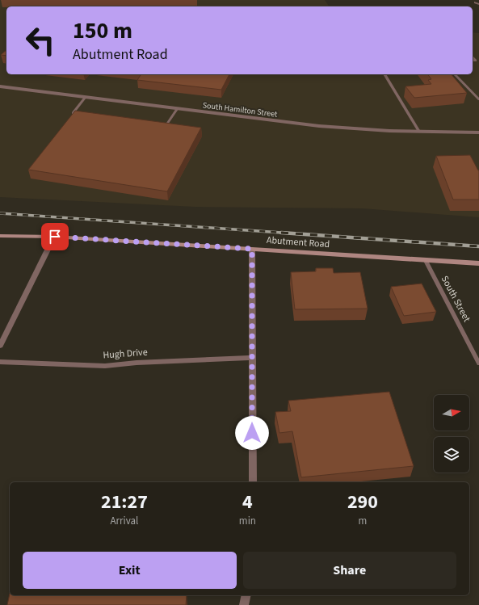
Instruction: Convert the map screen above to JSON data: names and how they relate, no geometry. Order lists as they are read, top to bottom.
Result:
{
  "streets": {
    "main road": ["Abutment Road"],
    "street": ["South Hamilton Street", "Hugh Drive"],
    "lane": ["South Street"]
  },
  "crossings": [
    ["Abutment Road", "South Street"]
  ],
  "north": "right",
  "page": {
    "turn": ["150 m", "Abutment Road"],
    "eta": [
      "21:27",
      "Arrival",
      "4",
      "min",
      "290",
      "m"
    ],
    "buttons": ["Exit", "Share"]
  }
}
